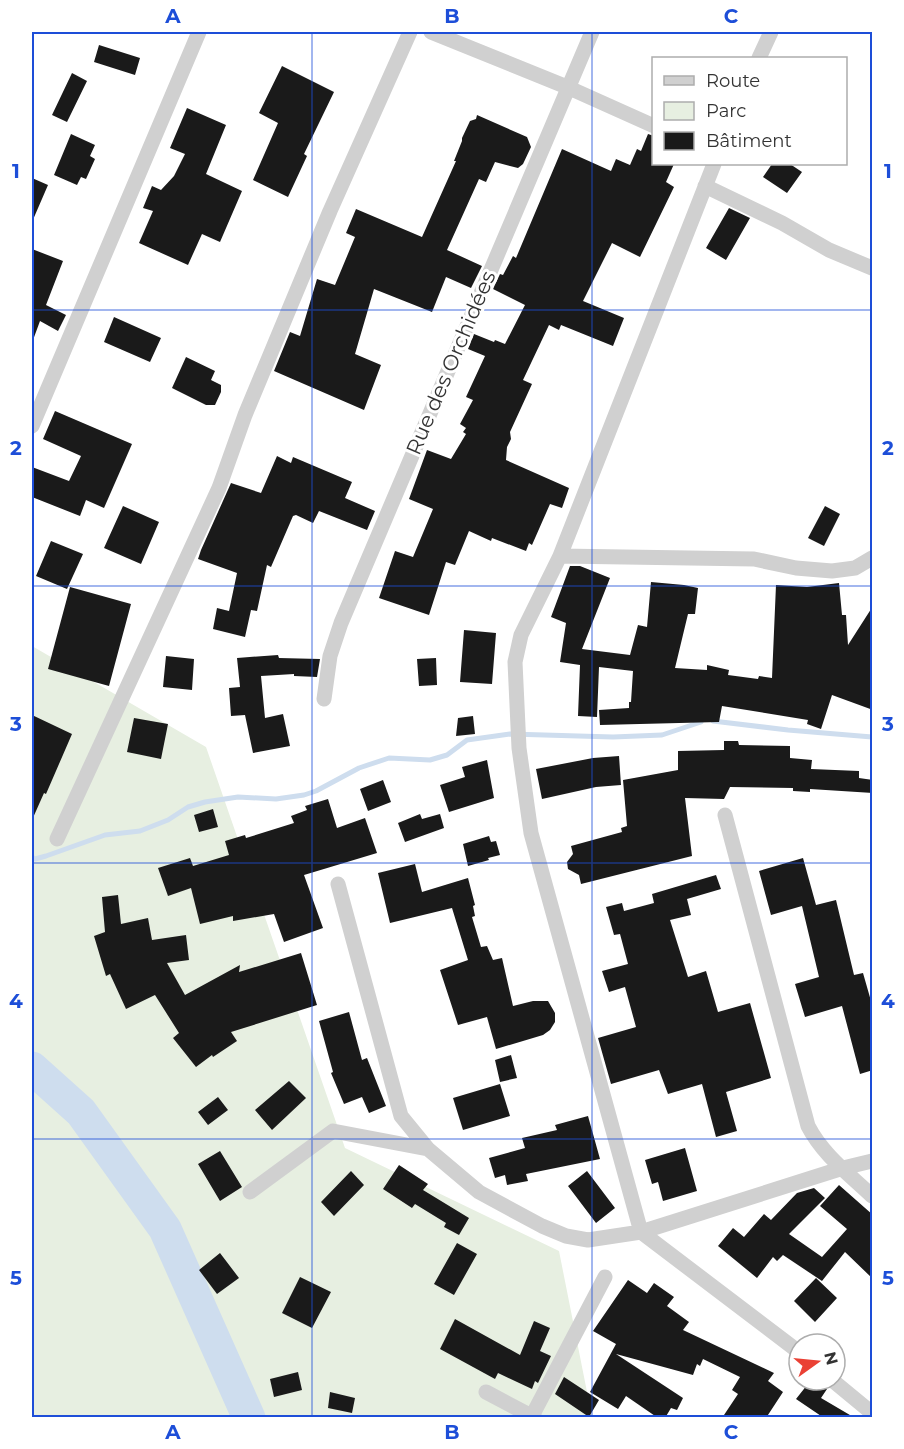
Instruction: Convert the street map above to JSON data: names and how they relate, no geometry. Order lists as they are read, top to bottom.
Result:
{
  "streets": {
    "street": ["Rue des Orchidées"]
  },
  "legend": ["Route", "Parc", "Bâtiment"],
  "north": "right",
  "grid": {
    "columns": ["A", "B", "C"],
    "rows": [
      "1",
      "2",
      "3",
      "4",
      "5"
    ]
  }
}
